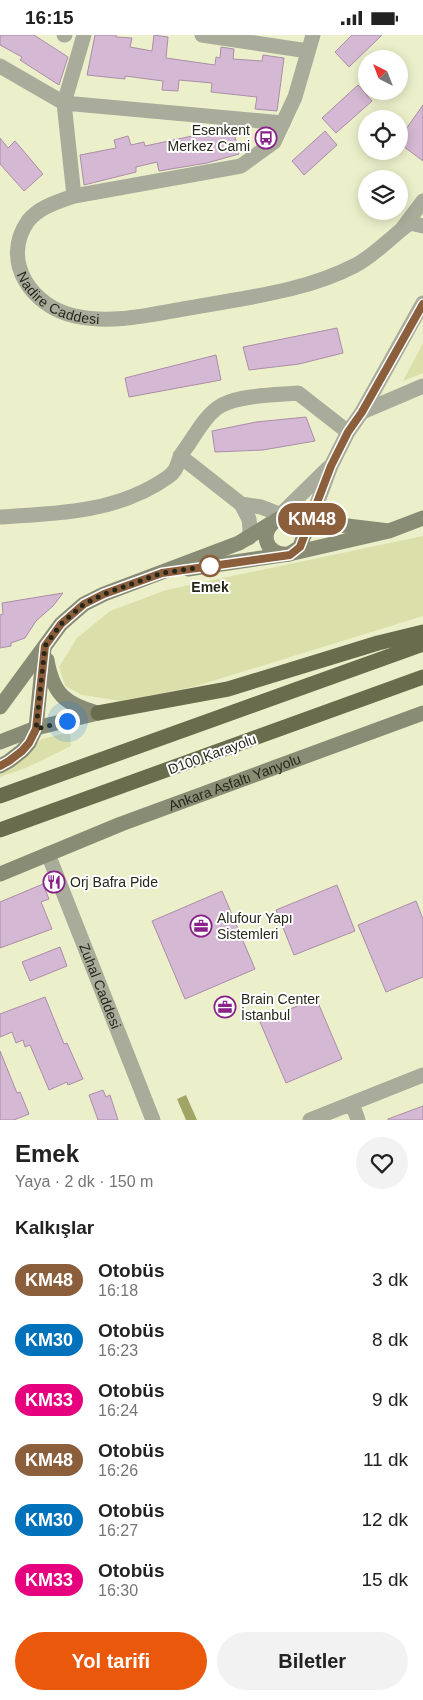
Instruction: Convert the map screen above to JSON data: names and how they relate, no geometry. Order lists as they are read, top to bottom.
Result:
{
  "streets": {
    "highway": ["D100 Karayolu"],
    "main road": ["Ankara Asfaltı Yanyolu"],
    "street": ["Nadire Caddesi", "Zuhal Caddesi"]
  },
  "crossings": [
    ["Ankara Asfaltı Yanyolu", "Zuhal Caddesi"]
  ],
  "places": {
    "bus stop": ["Esenkent Merkez Cami"],
    "other": ["Emek"],
    "restaurant": ["Orj Bafra Pide"],
    "office": ["Alufour Yapı Sistemleri", "Brain Center İstanbul"]
  },
  "lines": ["bus line KM48"],
  "north": "top left",
  "page": {
    "status": "16:15",
    "on_map": "KM48",
    "heading": [
      ["Emek", "Yaya · 2 dk · 150 m"],
      "Kalkışlar"
    ],
    "list": [
      {
        "mark": "KM48",
        "name": "Otobüs",
        "note": "16:18",
        "value": "3 dk"
      },
      {
        "mark": "KM30",
        "name": "Otobüs",
        "note": "16:23",
        "value": "8 dk"
      },
      {
        "mark": "KM33",
        "name": "Otobüs",
        "note": "16:24",
        "value": "9 dk"
      },
      {
        "mark": "KM48",
        "name": "Otobüs",
        "note": "16:26",
        "value": "11 dk"
      },
      {
        "mark": "KM30",
        "name": "Otobüs",
        "note": "16:27",
        "value": "12 dk"
      },
      {
        "mark": "KM33",
        "name": "Otobüs",
        "note": "16:30",
        "value": "15 dk"
      }
    ],
    "buttons": ["Yol tarifi", "Biletler"]
  }
}
